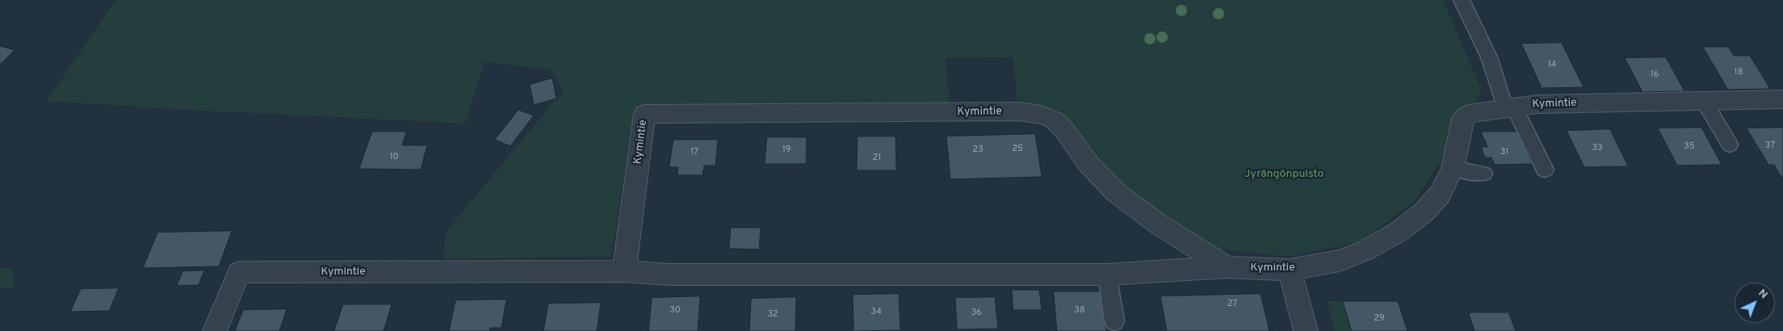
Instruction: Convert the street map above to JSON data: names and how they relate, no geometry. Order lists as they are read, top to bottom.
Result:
{
  "streets": {
    "street": ["Kymintie"]
  },
  "parks": ["Jyrängönpuisto"],
  "house_numbers": [
    "14",
    "18",
    "16",
    "37",
    "35",
    "33",
    "25",
    "19",
    "23",
    "17",
    "31",
    "10",
    "21",
    "27",
    "30",
    "38",
    "34",
    "36",
    "32",
    "29"
  ],
  "north": "top right"
}
